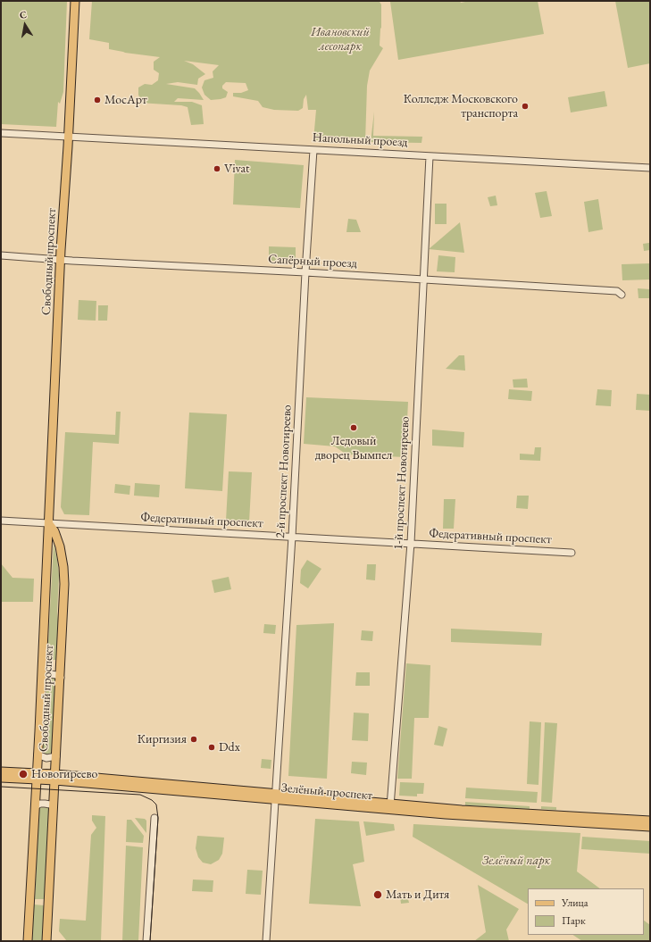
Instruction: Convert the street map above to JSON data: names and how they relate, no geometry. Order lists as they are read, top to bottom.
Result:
{
  "streets": {
    "main road": ["Свободный проспект", "Зелёный проспект"],
    "street": [
      "Напольный проезд",
      "Сапёрный проезд",
      "2-й проспект Новогиреево",
      "1-й проспект Новогиреево",
      "Федеративный проспект"
    ]
  },
  "crossings": [
    ["Напольный проезд", "Свободный проспект"],
    ["Напольный проезд", "2-й проспект Новогиреево"],
    ["Напольный проезд", "1-й проспект Новогиреево"],
    ["Свободный проспект", "Сапёрный проезд"],
    ["Свободный проспект", "Федеративный проспект"],
    ["Свободный проспект", "Зелёный проспект"],
    ["Сапёрный проезд", "2-й проспект Новогиреево"],
    ["Сапёрный проезд", "1-й проспект Новогиреево"],
    ["2-й проспект Новогиреево", "Федеративный проспект"],
    ["2-й проспект Новогиреево", "Зелёный проспект"],
    ["1-й проспект Новогиреево", "Федеративный проспект"],
    ["1-й проспект Новогиреево", "Зелёный проспект"]
  ],
  "parks": ["Ивановский лесопарк", "Зелёный парк"],
  "places": [
    "МосАрт",
    "Колледж Московского транспорта",
    "Vivat",
    "Ледовый дворец Вымпел",
    "Киргизия",
    "Ddx",
    "Новогиреево",
    "Мать и Дитя"
  ],
  "legend": ["Улица", "Парк"],
  "north": "top"
}
